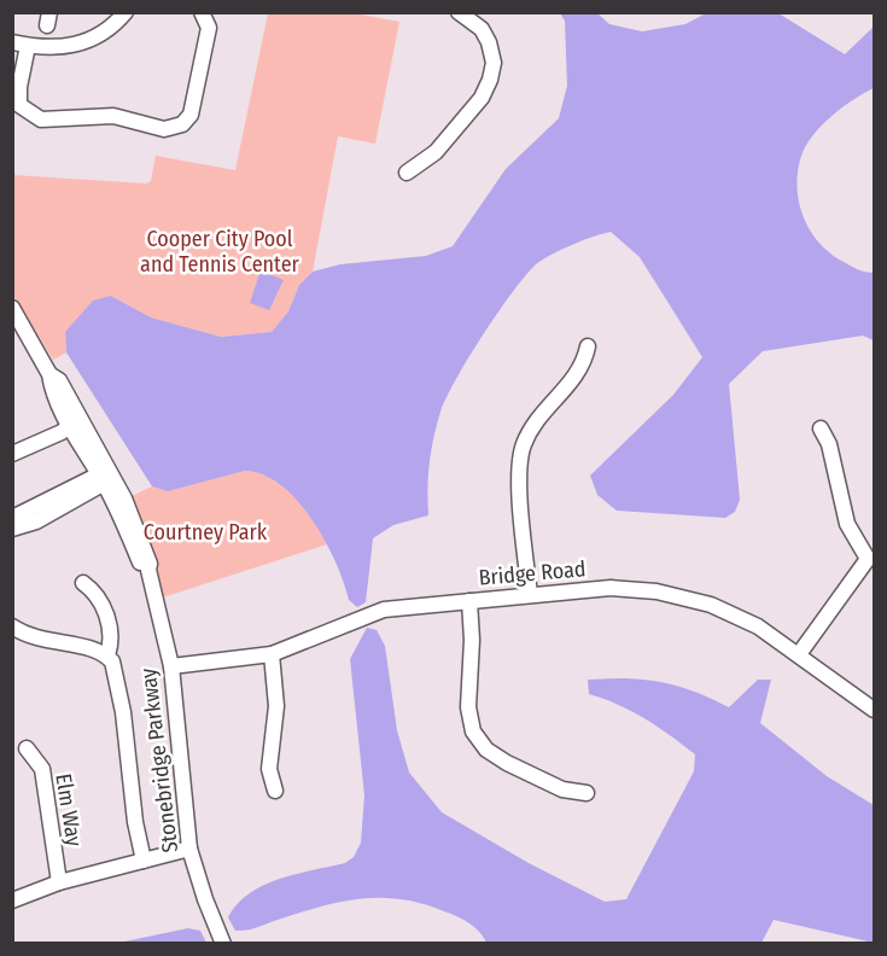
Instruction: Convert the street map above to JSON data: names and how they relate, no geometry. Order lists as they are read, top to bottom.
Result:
{
  "streets": {
    "street": ["Bridge Road", "Stonebridge Parkway", "Elm Way"]
  },
  "crossings": [
    ["Bridge Road", "Stonebridge Parkway"]
  ],
  "parks": ["Cooper City Pool and Tennis Center", "Courtney Park"]
}
